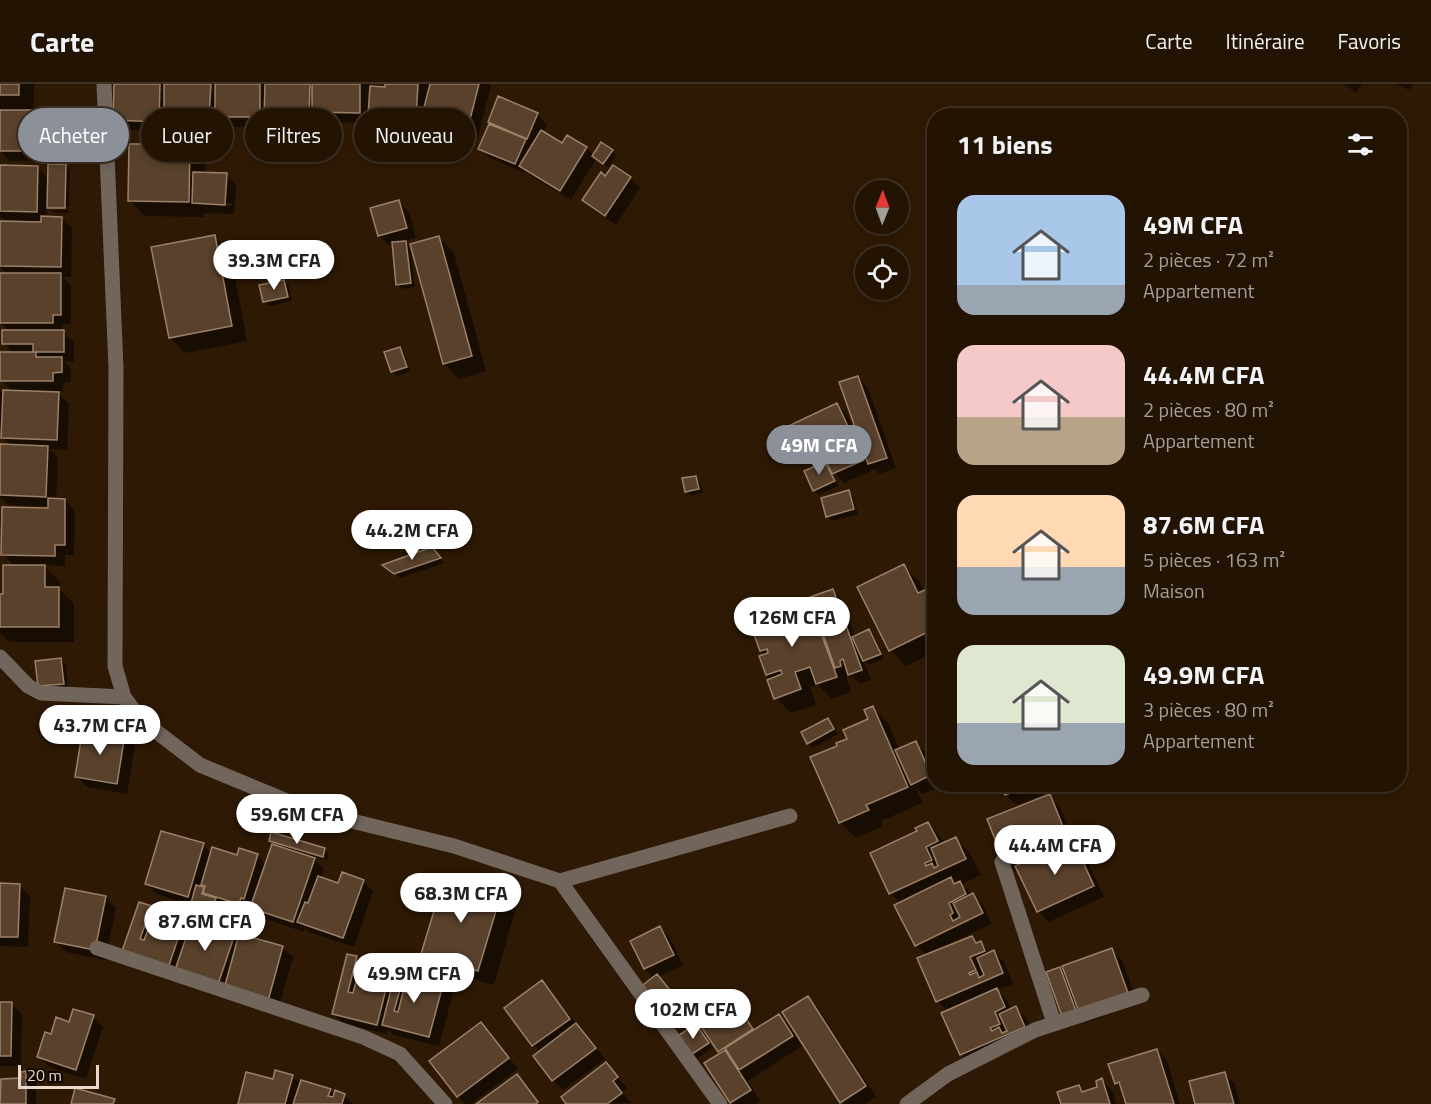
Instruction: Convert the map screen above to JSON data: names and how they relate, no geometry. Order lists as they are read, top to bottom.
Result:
{
  "scale_bar": "20 m",
  "north": "top",
  "page": {
    "header": "Carte",
    "nav": ["Carte", "Itinéraire", "Favoris"],
    "chip": [
      "Acheter",
      "Louer",
      "Filtres",
      "Nouveau"
    ],
    "heading": "11 biens",
    "list": [
      {
        "name": "49M CFA",
        "note": "2 pièces · 72 m² · Appartement"
      },
      {
        "name": "44.4M CFA",
        "note": "2 pièces · 80 m² · Appartement"
      },
      {
        "name": "87.6M CFA",
        "note": "5 pièces · 163 m² · Maison"
      },
      {
        "name": "49.9M CFA",
        "note": "3 pièces · 80 m² · Appartement"
      }
    ],
    "price": [
      "39.3M CFA",
      "49M CFA",
      "44.2M CFA",
      "126M CFA",
      "43.7M CFA",
      "59.6M CFA",
      "44.4M CFA",
      "68.3M CFA",
      "87.6M CFA",
      "49.9M CFA",
      "102M CFA"
    ],
    "scale": "20 m"
  }
}
